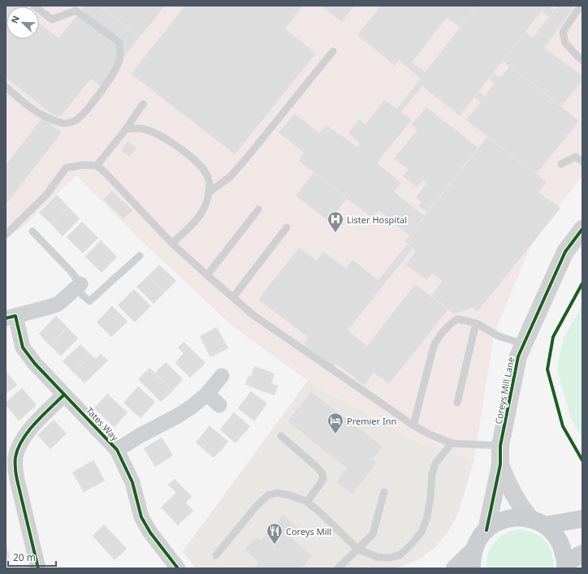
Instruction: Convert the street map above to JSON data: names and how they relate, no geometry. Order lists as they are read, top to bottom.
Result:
{
  "streets": {
    "street": ["Coreys Mill Lane", "Tates Way"]
  },
  "places": {
    "hospital": ["Lister Hospital"],
    "hotel": ["Premier Inn"],
    "restaurant": ["Coreys Mill"]
  },
  "scale_bar": "20 m",
  "north": "top left"
}
